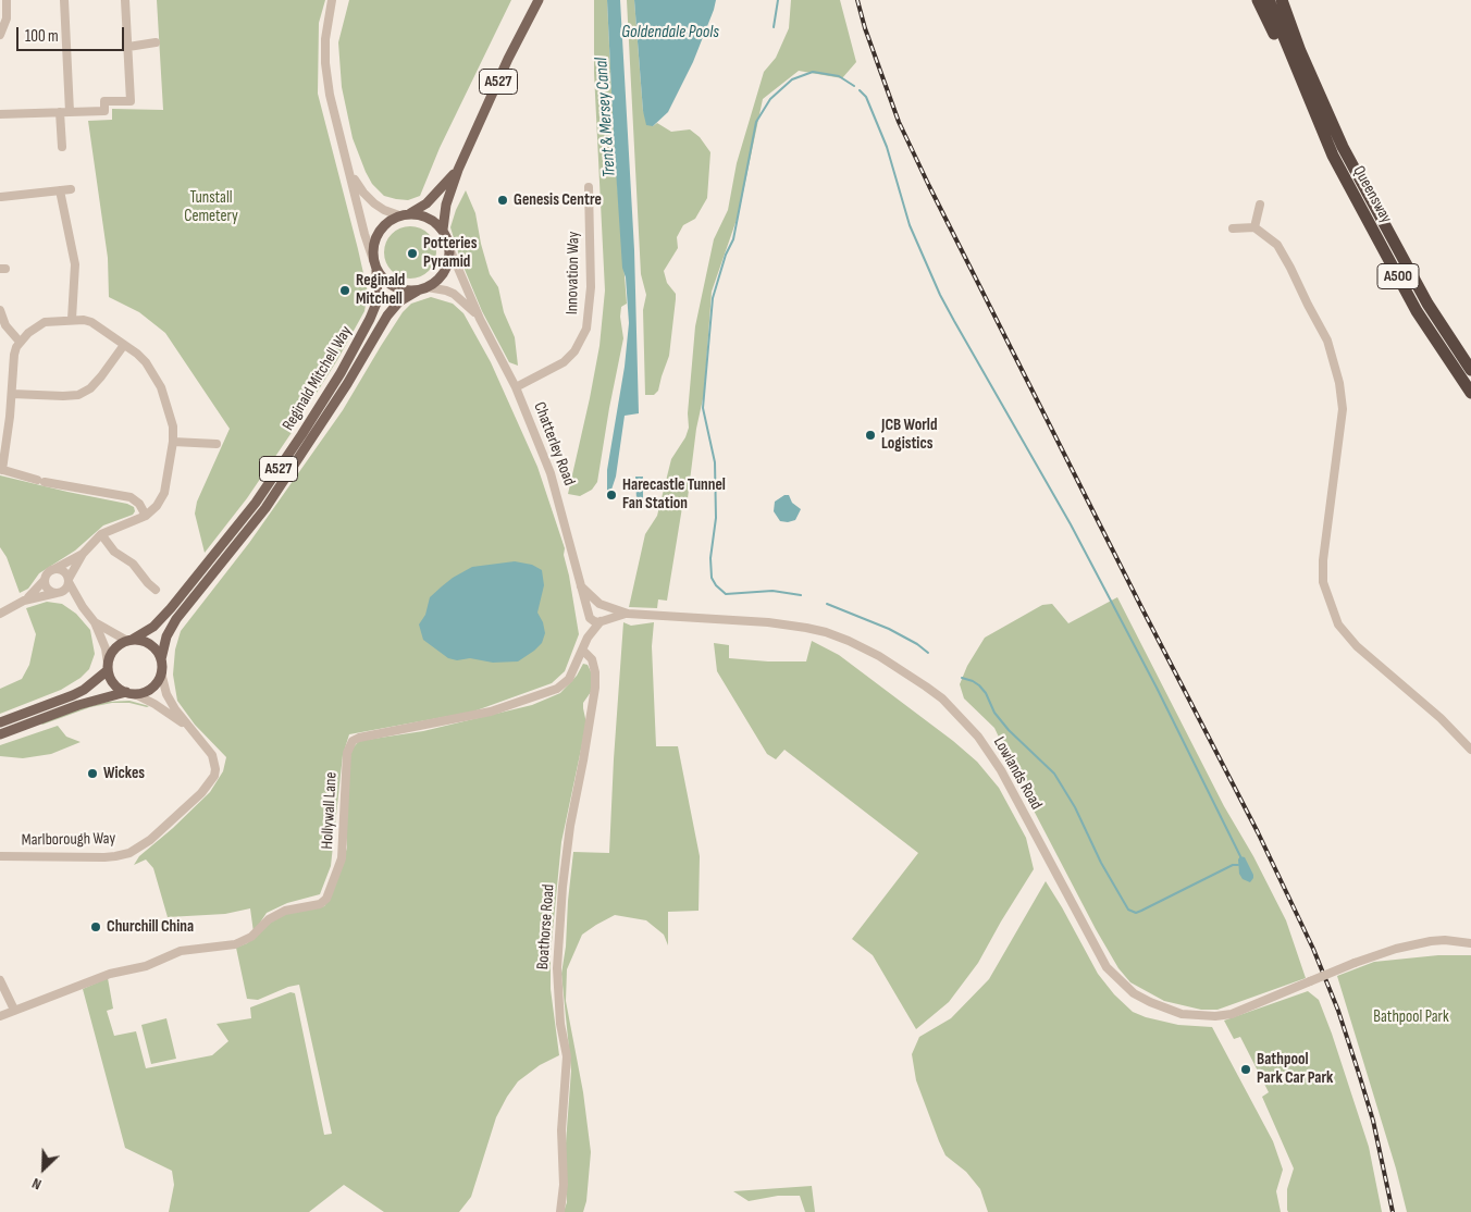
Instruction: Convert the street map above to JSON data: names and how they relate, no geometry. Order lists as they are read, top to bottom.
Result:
{
  "streets": {
    "highway": ["Queensway", "A500"],
    "main road": ["A527", "Reginald Mitchell Way"],
    "street": [
      "Innovation Way",
      "Chatterley Road",
      "Lowlands Road",
      "Hollywall Lane",
      "Marlborough Way",
      "Boathorse Road"
    ]
  },
  "crossings": [
    ["A527", "Reginald Mitchell Way"],
    ["A527", "Chatterley Road"],
    ["Innovation Way", "Chatterley Road"],
    ["Reginald Mitchell Way", "Chatterley Road"],
    ["Reginald Mitchell Way", "Marlborough Way"],
    ["Chatterley Road", "Lowlands Road"],
    ["Chatterley Road", "Hollywall Lane"],
    ["Lowlands Road", "Hollywall Lane"],
    ["Hollywall Lane", "Boathorse Road"]
  ],
  "water": ["Goldendale Pools", "Trent & Mersey Canal"],
  "parks": ["Tunstall Cemetery", "Bathpool Park"],
  "places": [
    "Genesis Centre",
    "Potteries Pyramid",
    "Reginald Mitchell",
    "JCB World Logistics",
    "Harecastle Tunnel Fan Station",
    "Wickes",
    "Churchill China",
    "Bathpool Park Car Park"
  ],
  "scale_bar": "100 m",
  "north": "bottom left"
}
